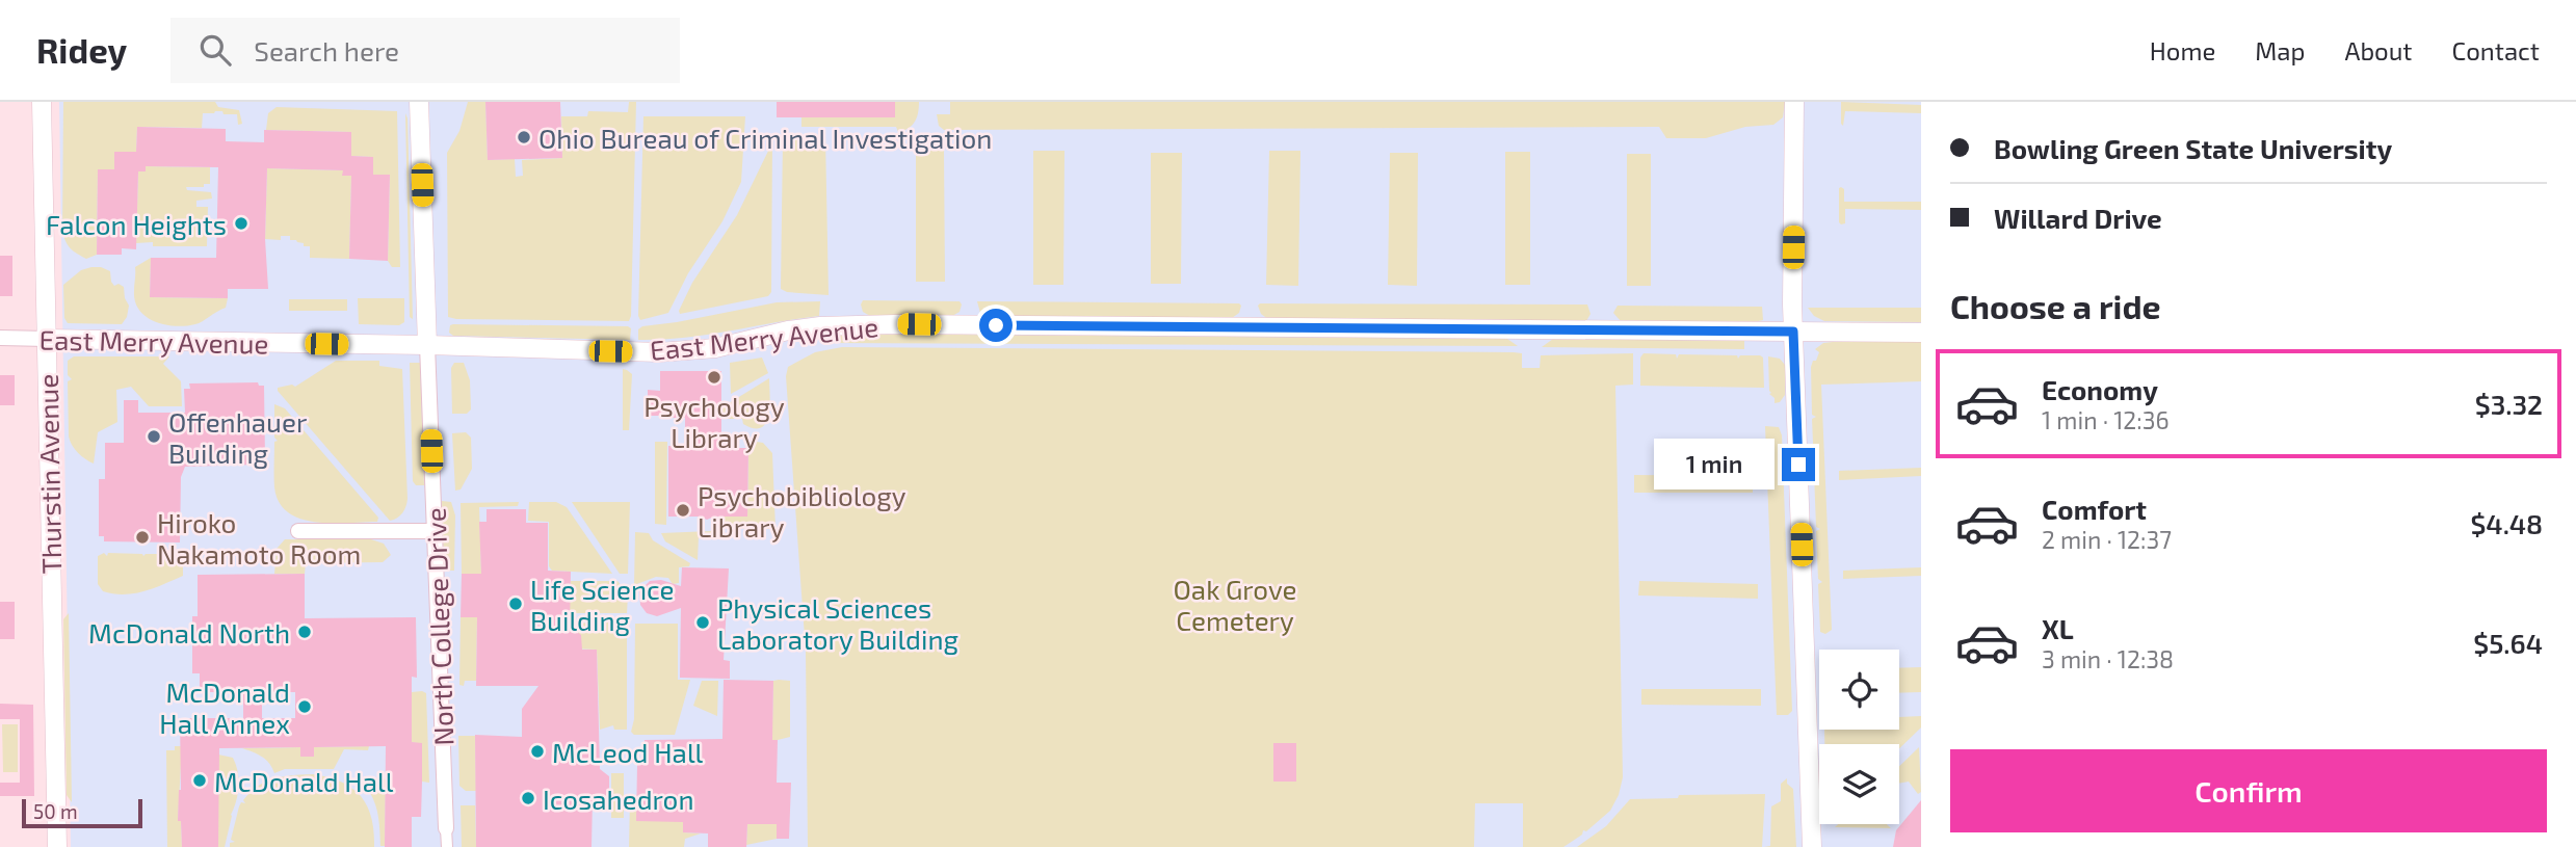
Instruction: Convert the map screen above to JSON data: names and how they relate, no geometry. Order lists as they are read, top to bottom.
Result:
{
  "streets": {
    "street": ["East Merry Avenue", "Thurstin Avenue", "North College Drive"]
  },
  "crossings": [
    ["East Merry Avenue", "Thurstin Avenue"],
    ["East Merry Avenue", "North College Drive"]
  ],
  "parks": ["Oak Grove Cemetery"],
  "places": [
    "Ohio Bureau of Criminal Investigation",
    "Falcon Heights",
    "Psychology Library",
    "Offenhauer Building",
    "Psychobibliology Library",
    "Hiroko Nakamoto Room",
    "Life Science Building",
    "Physical Sciences Laboratory Building",
    "McDonald North",
    "McDonald Hall Annex",
    "McLeod Hall",
    "McDonald Hall",
    "Icosahedron"
  ],
  "scale_bar": "50 m",
  "page": {
    "header": "Ridey",
    "search": "Search here",
    "nav": [
      "Home",
      "Map",
      "About",
      "Contact"
    ],
    "banner": ["Bowling Green State University", "Willard Drive"],
    "heading": "Choose a ride",
    "list": [
      {
        "name": "Economy",
        "note": "1 min · 12:36",
        "value": "$3.32"
      },
      {
        "name": "Comfort",
        "note": "2 min · 12:37",
        "value": "$4.48"
      },
      {
        "name": "XL",
        "note": "3 min · 12:38",
        "value": "$5.64"
      }
    ],
    "bubble": "1 min",
    "buttons": "Confirm",
    "scale": "50 m"
  }
}
